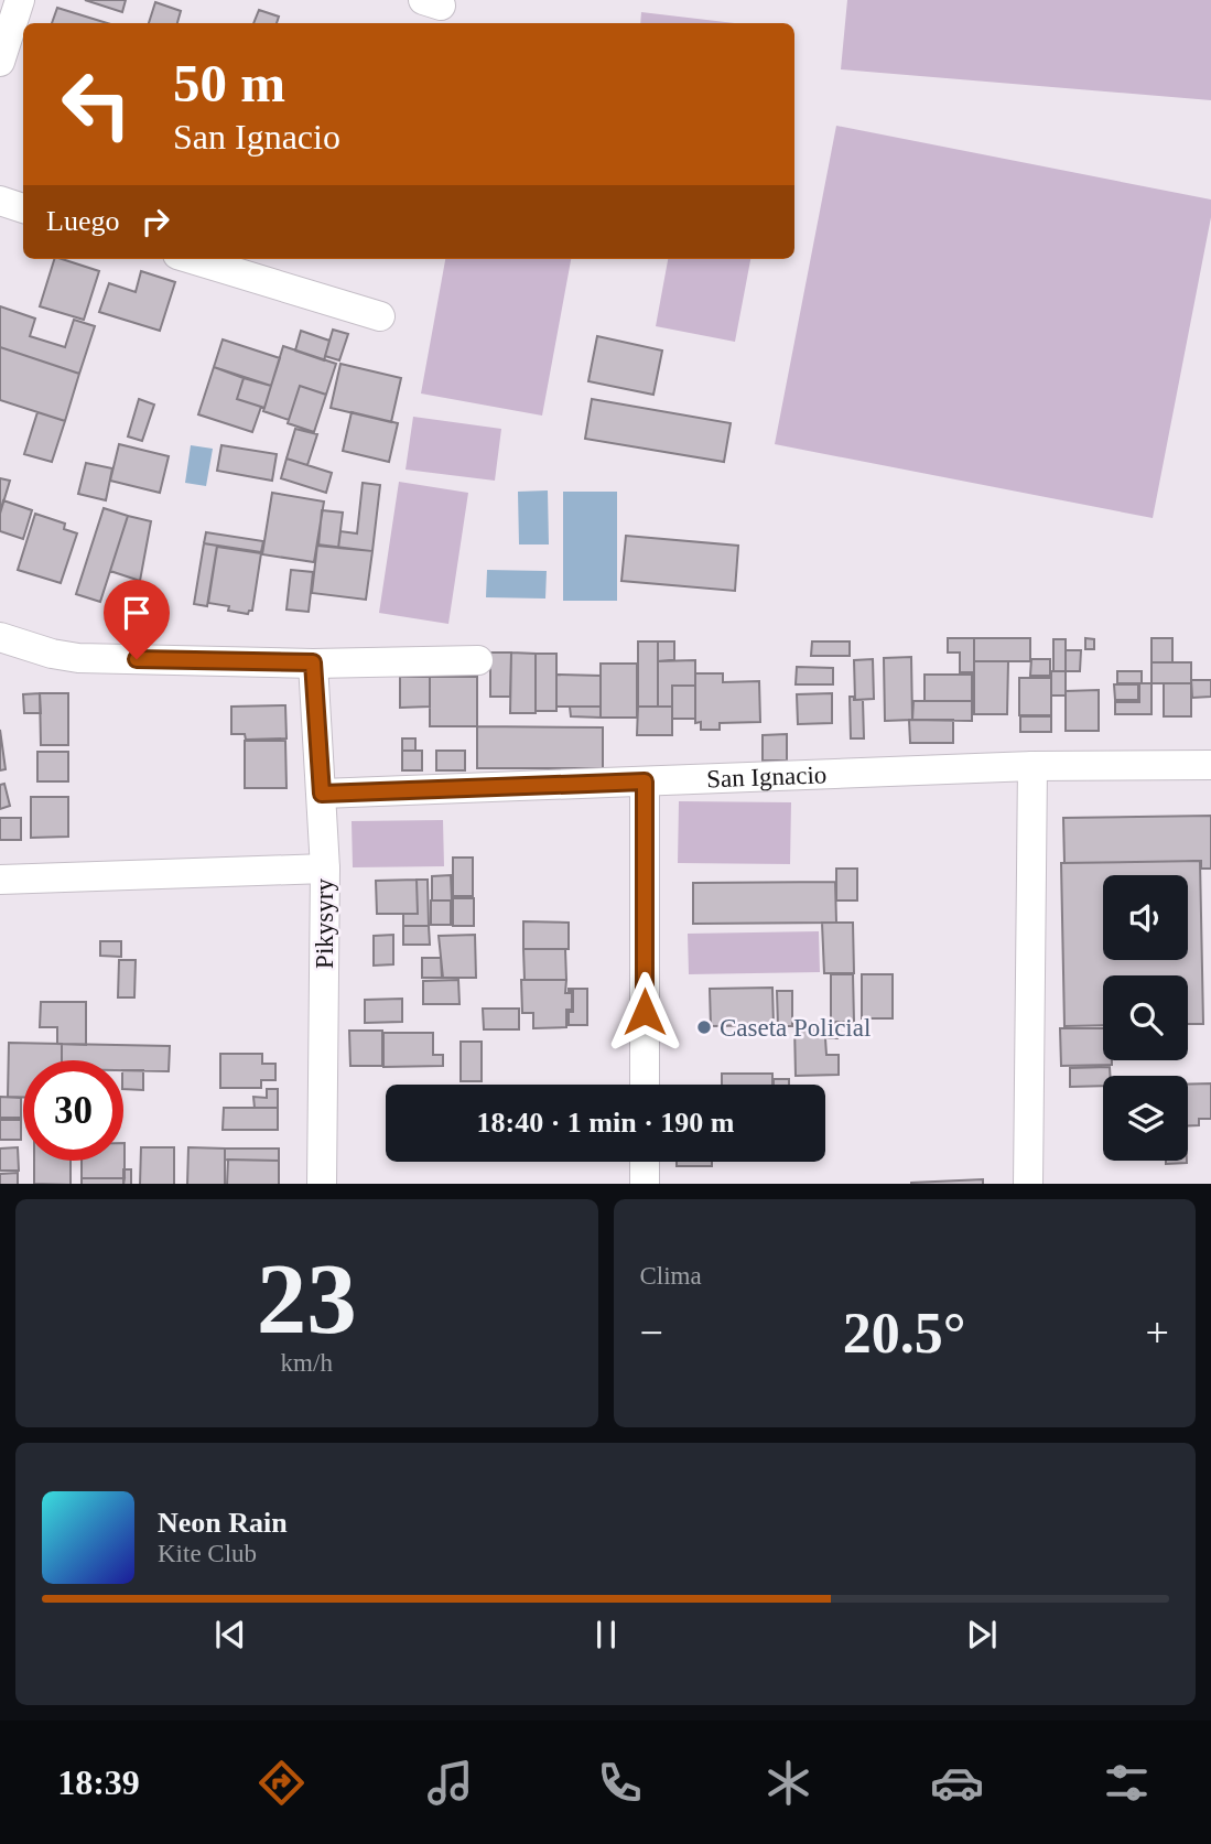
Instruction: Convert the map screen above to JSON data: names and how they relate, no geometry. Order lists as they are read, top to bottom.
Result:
{
  "streets": {
    "street": ["San Ignacio", "Pikysyry"]
  },
  "crossings": [
    ["San Ignacio", "Pikysyry"]
  ],
  "places": ["Caseta Policial"],
  "page": {
    "turn": ["50 m", "San Ignacio"],
    "then": "Luego",
    "limit": "30",
    "trip": "18:40 · 1 min · 190 m",
    "tile": [
      ["23", "km/h"],
      "Clima"
    ],
    "heat": ["−", "20.5°", "+"],
    "song": ["Neon Rain", "Kite Club"],
    "tabs": "18:39"
  }
}
